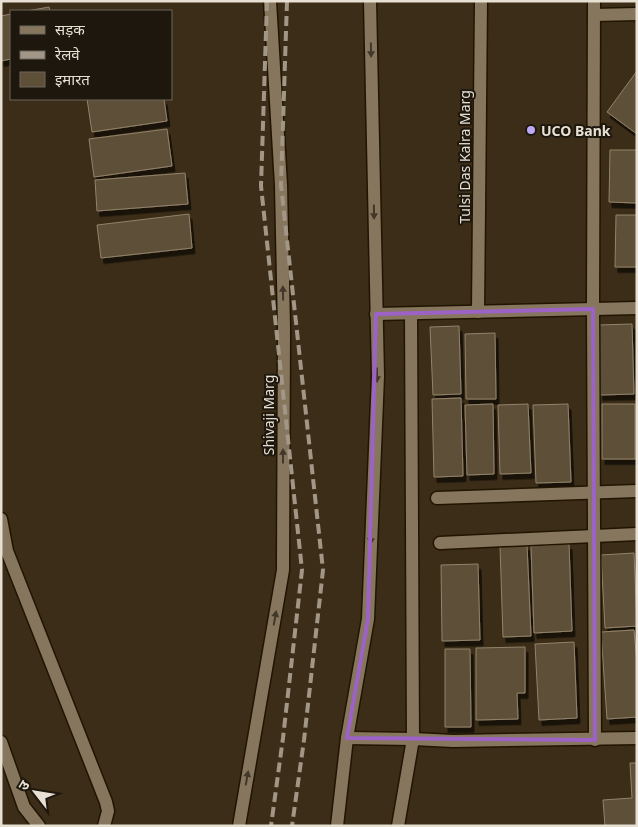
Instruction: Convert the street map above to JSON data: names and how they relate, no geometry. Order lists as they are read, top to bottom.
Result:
{
  "streets": {
    "street": ["Tulsi Das Kalra Marg", "Shivaji Marg"]
  },
  "places": ["UCO Bank"],
  "legend": ["सड़क", "रेलवे", "इमारत"],
  "north": "top left"
}
